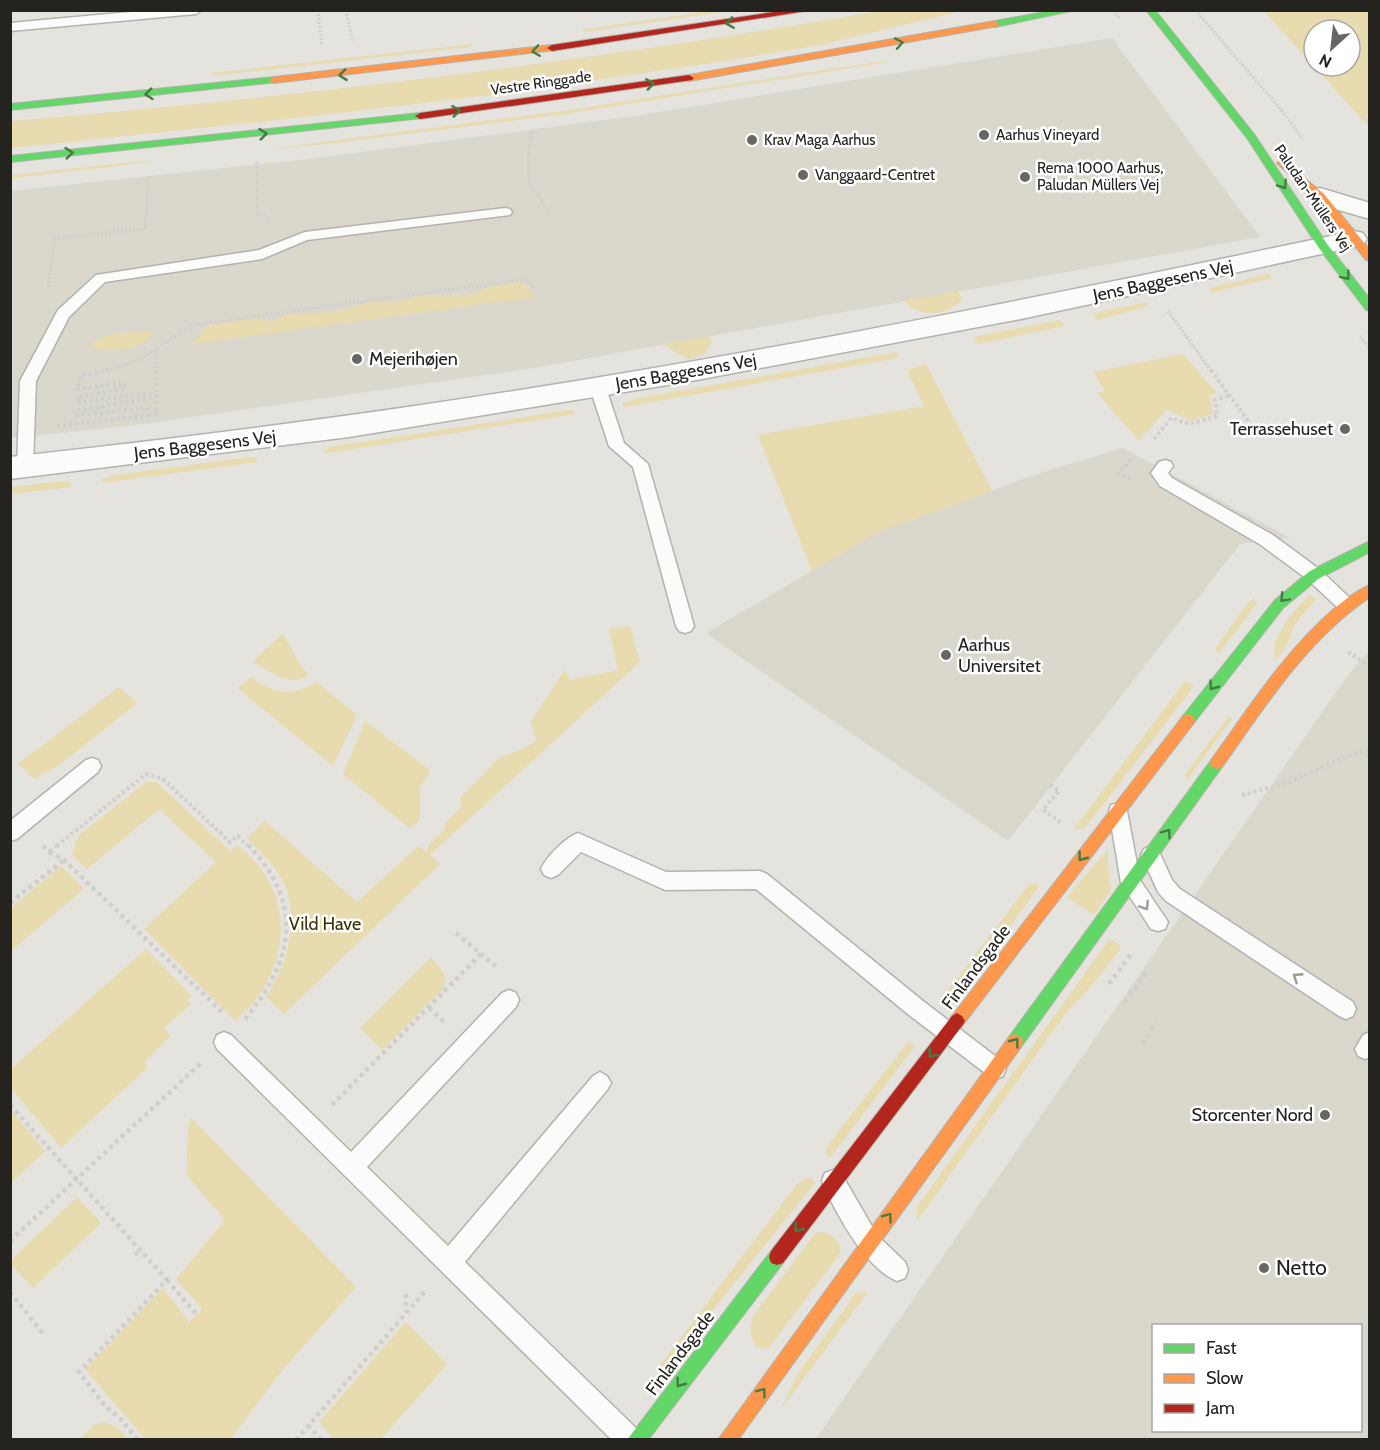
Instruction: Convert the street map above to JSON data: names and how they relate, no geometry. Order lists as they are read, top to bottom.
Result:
{
  "streets": {
    "street": [
      "Vestre Ringgade",
      "Paludan-Müllers Vej",
      "Jens Baggesens Vej",
      "Finlandsgade"
    ]
  },
  "crossings": [
    ["Paludan-Müllers Vej", "Jens Baggesens Vej"]
  ],
  "parks": ["Vild Have"],
  "places": [
    "Aarhus Vineyard",
    "Krav Maga Aarhus",
    "Vanggaard-Centret",
    "Rema 1000 Aarhus, Paludan Müllers Vej",
    "Mejerihøjen",
    "Terrassehuset",
    "Aarhus Universitet",
    "Storcenter Nord",
    "Netto"
  ],
  "legend": ["Fast", "Slow", "Jam"],
  "north": "bottom left"
}
